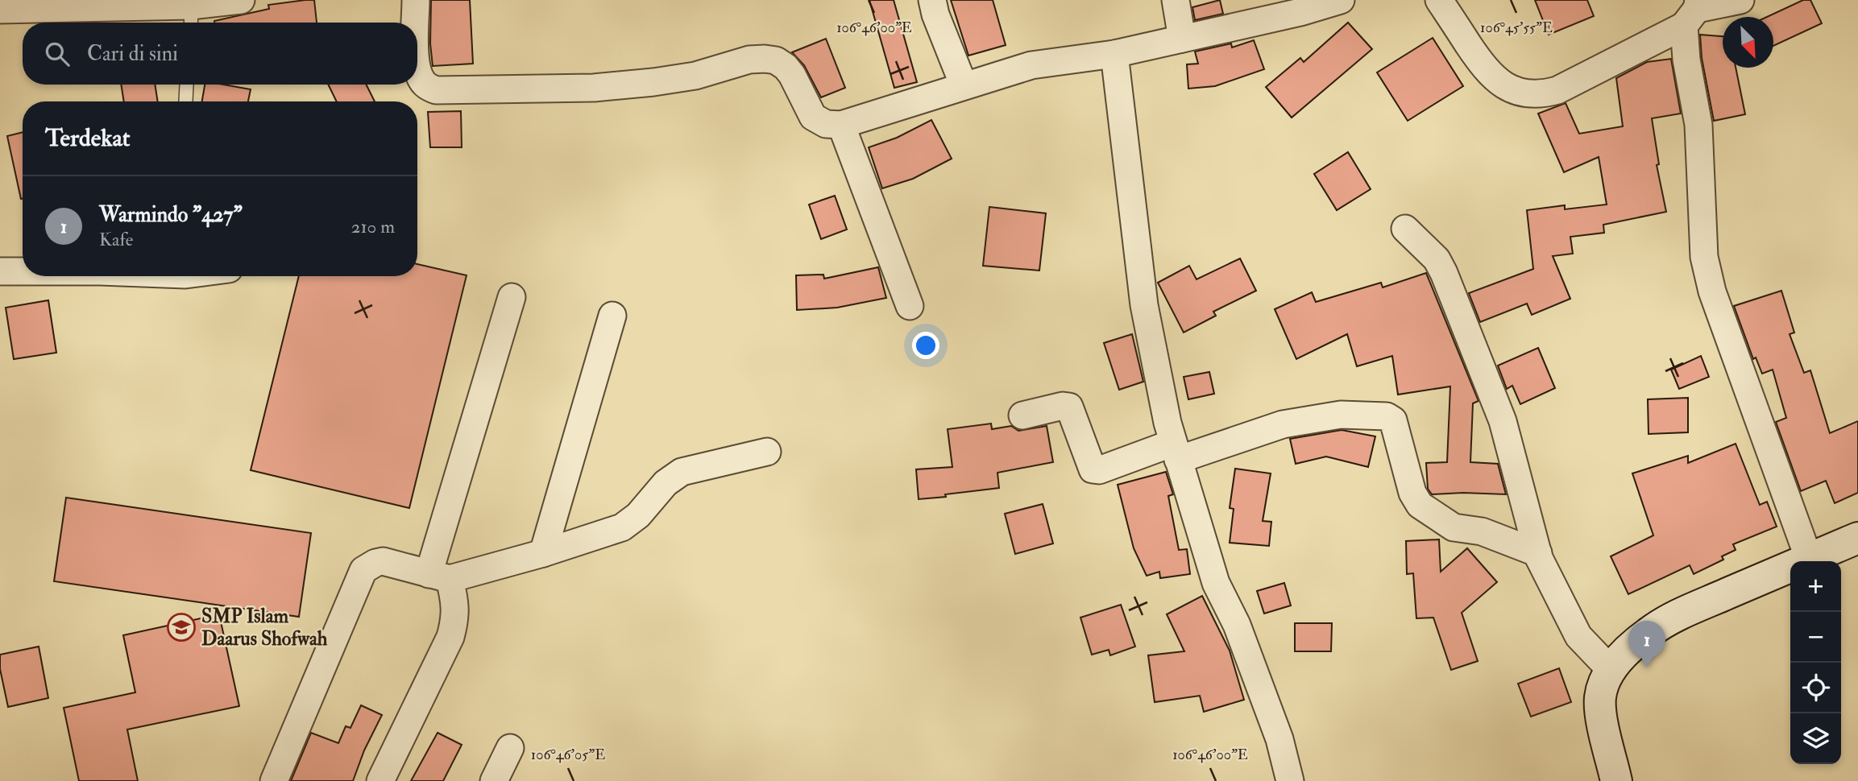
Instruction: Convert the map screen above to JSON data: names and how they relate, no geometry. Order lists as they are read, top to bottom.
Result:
{
  "places": {
    "school or university": ["SMP Islam Daarus Shofwah"]
  },
  "north": "bottom right",
  "page": {
    "search": "Cari di sini",
    "heading": "Terdekat",
    "list": [
      {
        "mark": "1",
        "name": "Warmindo \"427\"",
        "note": "Kafe",
        "value": "210 m"
      }
    ],
    "map_buttons": ["+", "−"],
    "pins": "1"
  },
  "coordinates": ["106°46'00\"E", "106°45'55\"E", "106°46'05\"E"]
}
